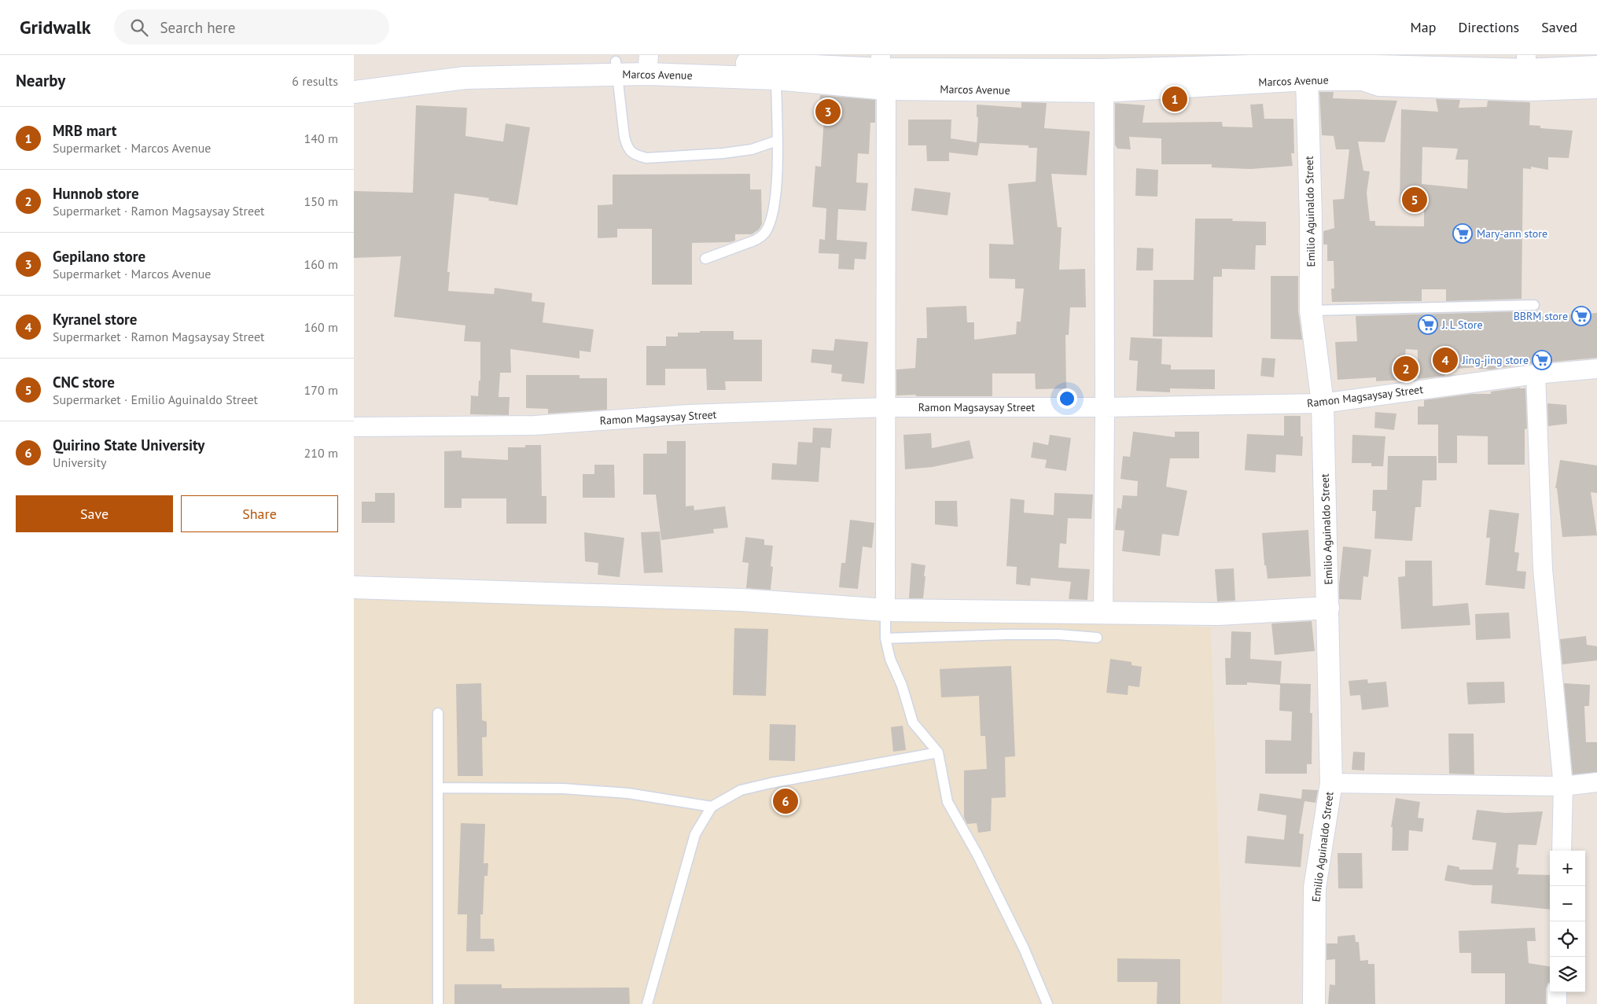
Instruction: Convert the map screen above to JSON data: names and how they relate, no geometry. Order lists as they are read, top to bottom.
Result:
{
  "streets": {
    "main road": ["Marcos Avenue", "Emilio Aguinaldo Street"],
    "street": ["Ramon Magsaysay Street"]
  },
  "crossings": [
    ["Marcos Avenue", "Emilio Aguinaldo Street"],
    ["Emilio Aguinaldo Street", "Ramon Magsaysay Street"]
  ],
  "places": {
    "supermarket": [
      "Mary-ann store",
      "BBRM store",
      "J. L Store",
      "Jing-jing store"
    ]
  },
  "page": {
    "header": "Gridwalk",
    "search": "Search here",
    "nav": ["Map", "Directions", "Saved"],
    "heading": ["Nearby", "6 results"],
    "pins": [
      "1",
      "3",
      "5",
      "4",
      "2",
      "6"
    ],
    "list": [
      {
        "mark": "1",
        "name": "MRB mart",
        "note": "Supermarket · Marcos Avenue",
        "value": "140 m"
      },
      {
        "mark": "2",
        "name": "Hunnob store",
        "note": "Supermarket · Ramon Magsaysay Street",
        "value": "150 m"
      },
      {
        "mark": "3",
        "name": "Gepilano store",
        "note": "Supermarket · Marcos Avenue",
        "value": "160 m"
      },
      {
        "mark": "4",
        "name": "Kyranel store",
        "note": "Supermarket · Ramon Magsaysay Street",
        "value": "160 m"
      },
      {
        "mark": "5",
        "name": "CNC store",
        "note": "Supermarket · Emilio Aguinaldo Street",
        "value": "170 m"
      },
      {
        "mark": "6",
        "name": "Quirino State University",
        "note": "University",
        "value": "210 m"
      }
    ],
    "buttons": ["Save", "Share"],
    "map_buttons": ["+", "−"]
  }
}
